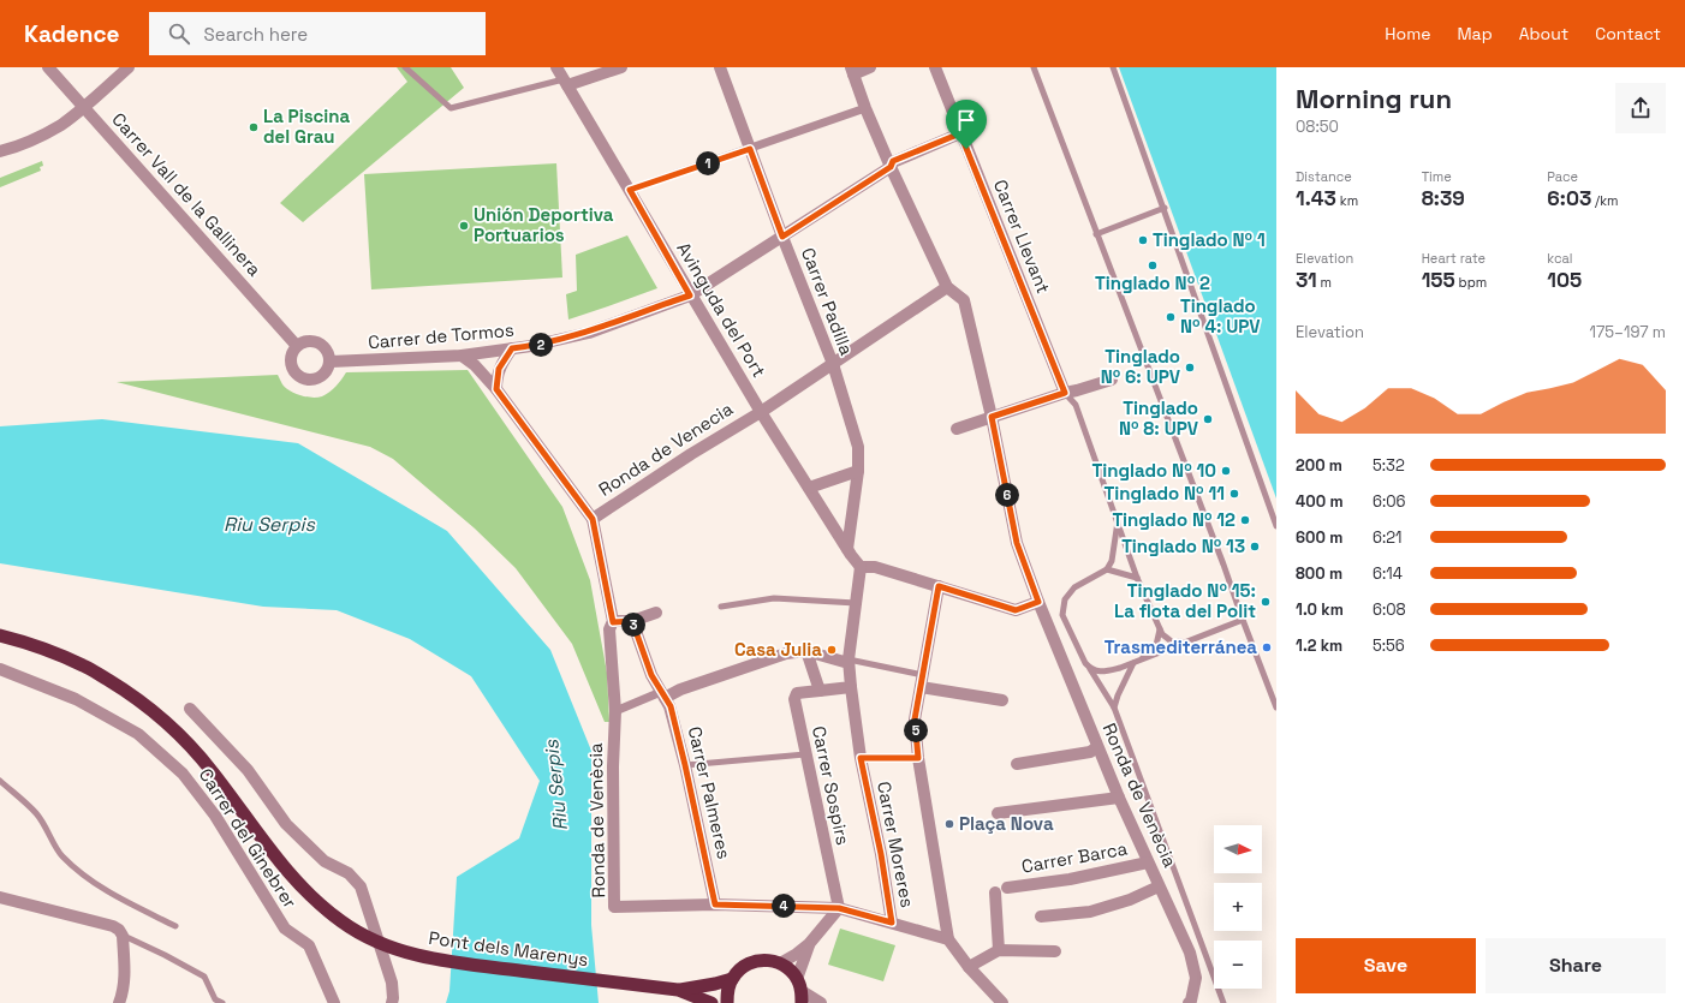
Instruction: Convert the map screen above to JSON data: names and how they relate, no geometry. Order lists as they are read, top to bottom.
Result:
{
  "streets": {
    "highway": ["Pont dels Marenys"],
    "street": [
      "Carrer Vall de la Gallinera",
      "Carrer Llevant",
      "Carrer Padilla",
      "Avinguda del Port",
      "Carrer de Tormos",
      "Ronda de Venecia",
      "Carrer Sospirs",
      "Carrer Palmeres",
      "Ronda de Venècia",
      "Carrer del Ginebrer",
      "Carrer Moreres",
      "Carrer Barca"
    ]
  },
  "crossings": [
    ["Carrer Vall de la Gallinera", "Carrer de Tormos"],
    ["Carrer Llevant", "Carrer de Tormos"],
    ["Carrer Padilla", "Avinguda del Port"],
    ["Carrer Padilla", "Carrer de Tormos"],
    ["Carrer Padilla", "Ronda de Venecia"],
    ["Avinguda del Port", "Carrer de Tormos"],
    ["Avinguda del Port", "Ronda de Venecia"],
    ["Avinguda del Port", "Carrer Moreres"],
    ["Ronda de Venecia", "Ronda de Venècia"],
    ["Carrer Sospirs", "Ronda de Venècia"],
    ["Carrer Palmeres", "Ronda de Venècia"],
    ["Ronda de Venècia", "Carrer Moreres"],
    ["Ronda de Venècia", "Carrer Barca"]
  ],
  "water": ["Riu Serpis"],
  "places": [
    "La Piscina del Grau",
    "Unión Deportiva Portuarios",
    "Tinglado Nº 1",
    "Tinglado Nº 2",
    "Tinglado Nº 4: UPV",
    "Tinglado Nº 6: UPV",
    "Tinglado Nº 8: UPV",
    "Tinglado Nº 10",
    "Tinglado Nº 11",
    "Tinglado Nº 12",
    "Tinglado Nº 13",
    "Tinglado Nº 15: La flota del Polit",
    "Trasmediterránea",
    "Casa Julia",
    "Plaça Nova"
  ],
  "north": "right",
  "page": {
    "header": "Kadence",
    "search": "Search here",
    "nav": [
      "Home",
      "Map",
      "About",
      "Contact"
    ],
    "heading": ["Morning run", "08:50"],
    "stats": [
      ["Distance", "1.43 km"],
      ["Time", "8:39"],
      ["Pace", "6:03 /km"],
      ["Elevation", "31 m"],
      ["Heart rate", "155 bpm"],
      ["kcal", "105"]
    ],
    "pins": [
      "1",
      "2",
      "6",
      "3",
      "5",
      "4"
    ],
    "chart": ["Elevation", "175–197 m"],
    "list": [
      {
        "name": "200 m",
        "note": "5:32"
      },
      {
        "name": "400 m",
        "note": "6:06"
      },
      {
        "name": "600 m",
        "note": "6:21"
      },
      {
        "name": "800 m",
        "note": "6:14"
      },
      {
        "name": "1.0 km",
        "note": "6:08"
      },
      {
        "name": "1.2 km",
        "note": "5:56"
      }
    ],
    "map_buttons": ["+", "−"],
    "buttons": ["Save", "Share"]
  }
}
